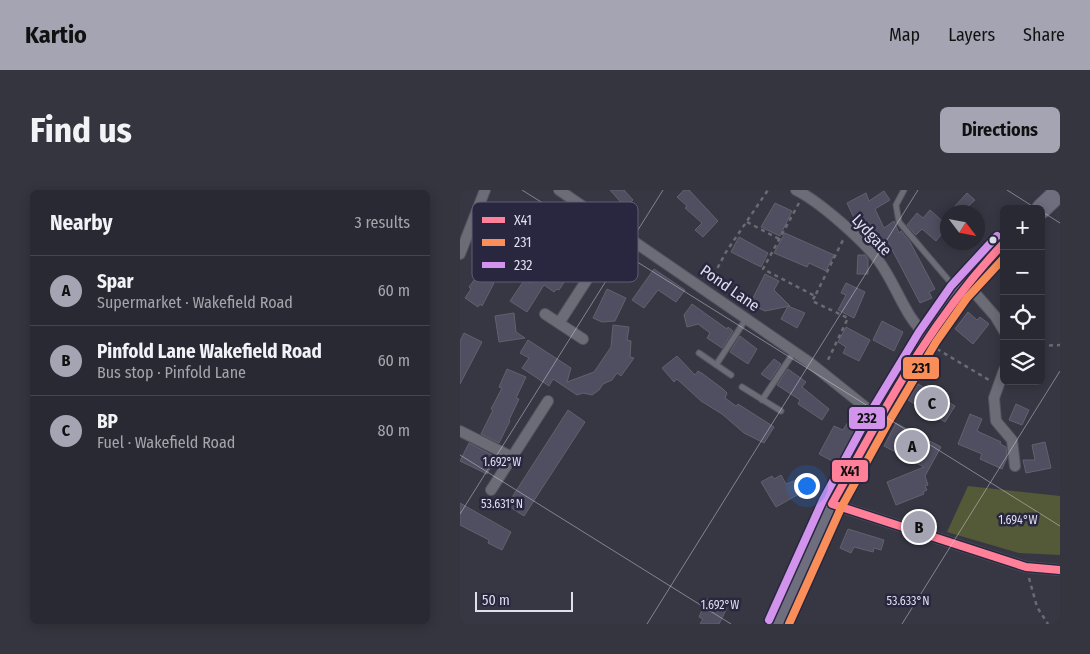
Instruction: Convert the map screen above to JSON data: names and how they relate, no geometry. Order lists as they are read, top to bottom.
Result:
{
  "streets": {
    "street": ["Lydgate", "Pond Lane"]
  },
  "lines": ["transit line 232", "transit line X41", "transit line 231"],
  "legend": ["X41", "231", "232"],
  "scale_bar": "50 m",
  "north": "bottom right",
  "page": {
    "header": "Kartio",
    "nav": ["Map", "Layers", "Share"],
    "buttons": "Directions",
    "title": "Find us",
    "heading": ["Nearby", "3 results"],
    "map_buttons": ["+", "−"],
    "list": [
      {
        "mark": "A",
        "name": "Spar",
        "note": "Supermarket · Wakefield Road",
        "value": "60 m"
      },
      {
        "mark": "B",
        "name": "Pinfold Lane Wakefield Road",
        "note": "Bus stop · Pinfold Lane",
        "value": "60 m"
      },
      {
        "mark": "C",
        "name": "BP",
        "note": "Fuel · Wakefield Road",
        "value": "80 m"
      }
    ],
    "pins": ["C", "A", "B"],
    "scale": "50 m"
  },
  "coordinates": [
    "1.692°W",
    "53.631°N",
    "1.694°W",
    "53.633°N"
  ]
}
